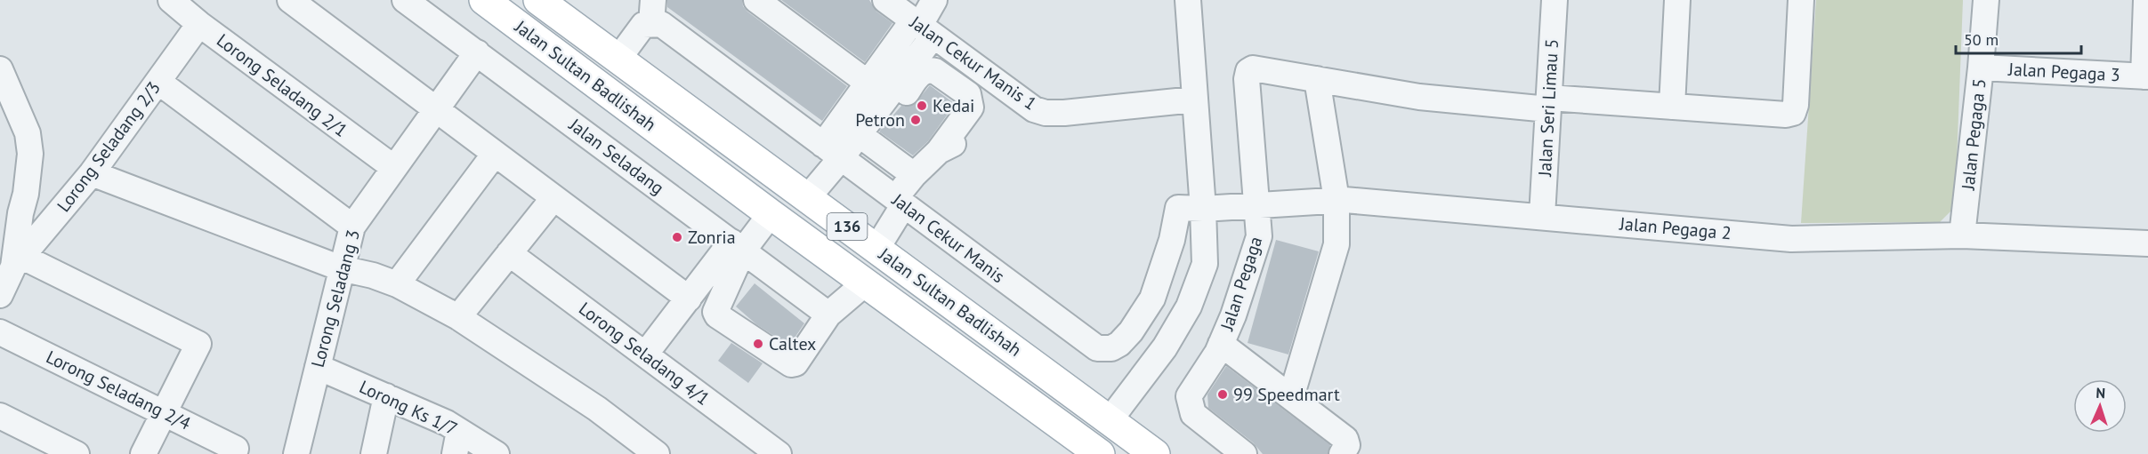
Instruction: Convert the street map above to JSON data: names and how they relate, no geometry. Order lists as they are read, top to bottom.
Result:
{
  "streets": {
    "main road": ["Jalan Sultan Badlishah", "136"],
    "street": [
      "Jalan Cekur Manis 1",
      "Jalan Pegaga 3",
      "Lorong Seladang 2/1",
      "Jalan Seri Limau 5",
      "Jalan Pegaga 5",
      "Lorong Seladang 2/3",
      "Jalan Seladang",
      "Jalan Pegaga 2",
      "Jalan Cekur Manis",
      "Jalan Pegaga",
      "Lorong Seladang 3",
      "Lorong Seladang 4/1",
      "Lorong Seladang 2/4",
      "Lorong Ks 1/7"
    ]
  },
  "crossings": [
    ["Jalan Pegaga 3", "Jalan Pegaga 5"],
    ["Jalan Sultan Badlishah", "Jalan Cekur Manis"],
    ["Lorong Seladang 2/1", "Lorong Seladang 2/3"],
    ["Lorong Seladang 2/1", "Lorong Seladang 3"],
    ["Jalan Seri Limau 5", "Jalan Pegaga 2"],
    ["Jalan Pegaga 5", "Jalan Pegaga 2"],
    ["Jalan Seladang", "Lorong Seladang 3"],
    ["Jalan Pegaga 2", "Jalan Cekur Manis"],
    ["Jalan Pegaga 2", "Jalan Pegaga"],
    ["Lorong Seladang 3", "Lorong Ks 1/7"]
  ],
  "places": [
    "Kedai",
    "Petron",
    "Zonria",
    "Caltex",
    "99 Speedmart"
  ],
  "scale_bar": "50 m",
  "north": "top"
}
